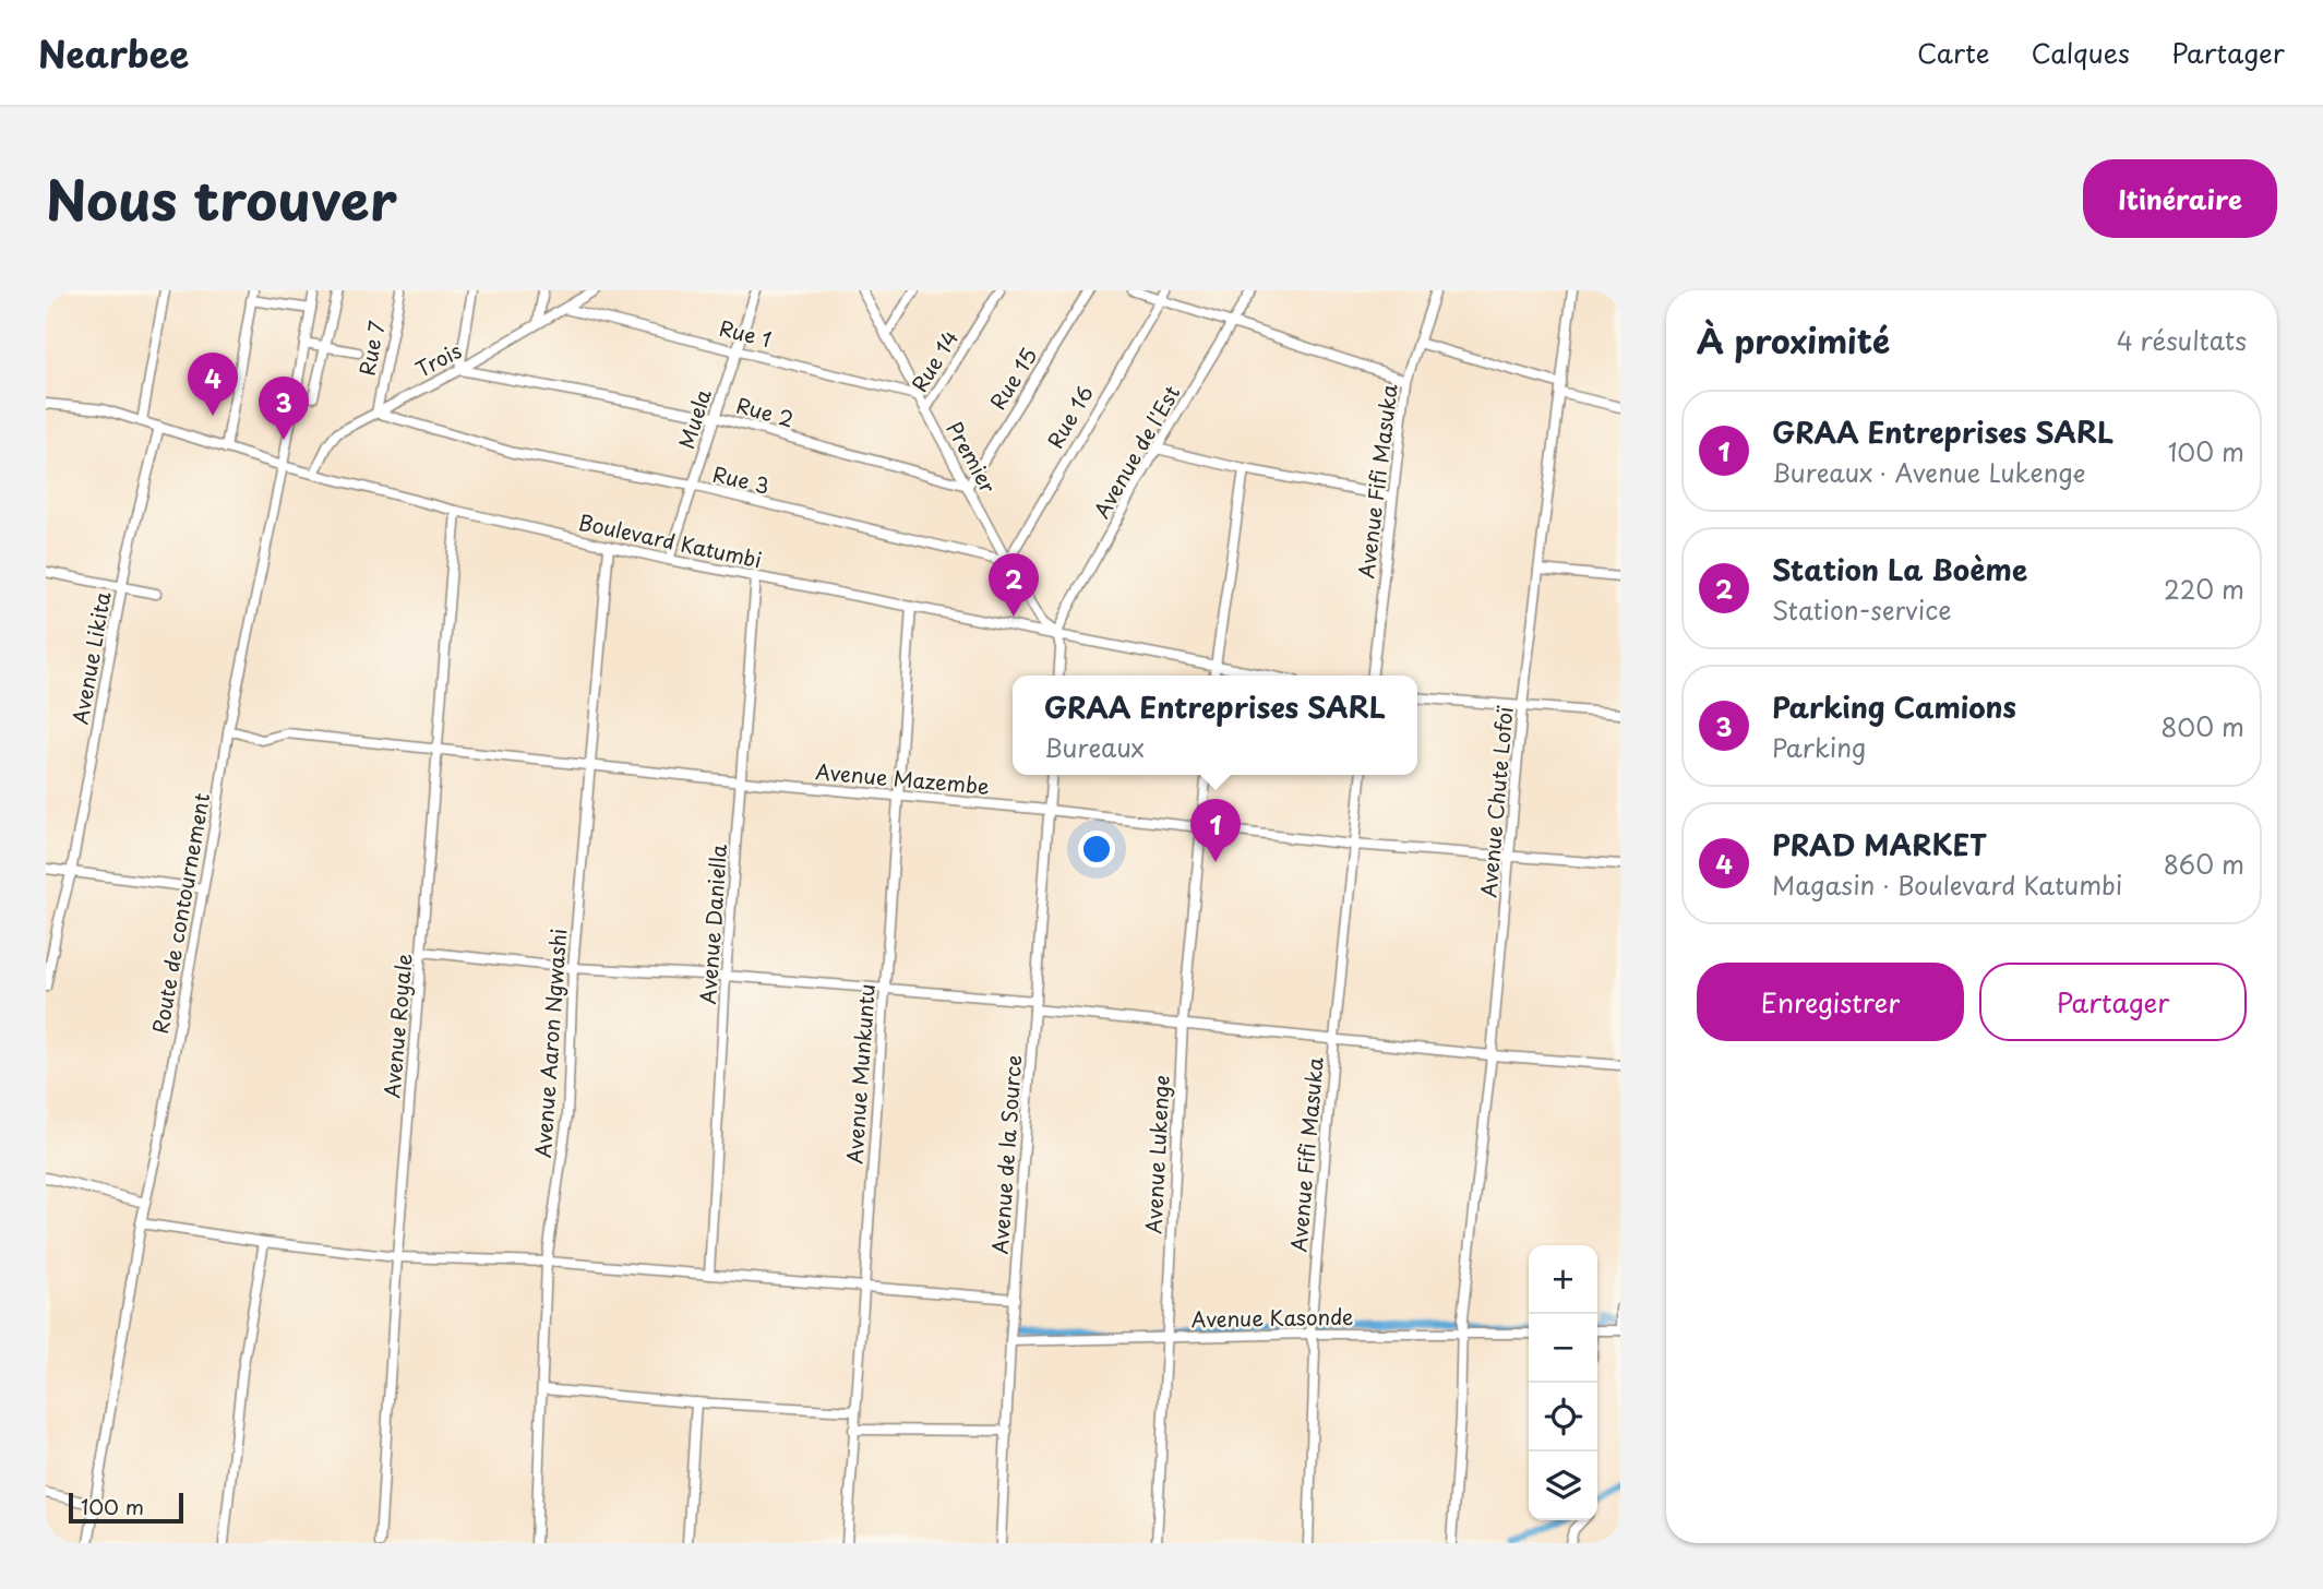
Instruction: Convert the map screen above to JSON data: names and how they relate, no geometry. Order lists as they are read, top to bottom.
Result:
{
  "streets": {
    "street": [
      "Rue 1",
      "Rue 7",
      "Trois",
      "Rue 14",
      "Rue 15",
      "Rue 2",
      "Rue 16",
      "Muela",
      "Avenue de l'Est",
      "Premier",
      "Rue 3",
      "Avenue Fifi Masuka",
      "Boulevard Katumbi",
      "Avenue Likita",
      "Avenue Mazembe",
      "Avenue Chute Lofoï",
      "Route de contournement",
      "Avenue Daniella",
      "Avenue Royale",
      "Avenue Aaron Ngwashi",
      "Avenue Munkuntu",
      "Avenue de la Source",
      "Avenue Lukenge",
      "Avenue Kasonde"
    ]
  },
  "crossings": [
    ["Rue 1", "Trois"],
    ["Rue 1", "Muela"],
    ["Rue 1", "Premier"],
    ["Rue 7", "Trois"],
    ["Rue 7", "Rue 3"],
    ["Trois", "Rue 2"],
    ["Trois", "Rue 3"],
    ["Trois", "Boulevard Katumbi"],
    ["Rue 14", "Premier"],
    ["Rue 15", "Rue 2"],
    ["Rue 15", "Premier"],
    ["Rue 2", "Muela"],
    ["Rue 2", "Premier"],
    ["Rue 16", "Premier"],
    ["Rue 16", "Rue 3"],
    ["Muela", "Rue 3"],
    ["Muela", "Boulevard Katumbi"],
    ["Avenue de l'Est", "Premier"],
    ["Avenue de l'Est", "Boulevard Katumbi"],
    ["Premier", "Rue 3"],
    ["Premier", "Boulevard Katumbi"],
    ["Avenue Fifi Masuka", "Avenue Mazembe"],
    ["Avenue Fifi Masuka", "Avenue Kasonde"],
    ["Boulevard Katumbi", "Avenue Likita"],
    ["Boulevard Katumbi", "Route de contournement"],
    ["Boulevard Katumbi", "Avenue Daniella"],
    ["Boulevard Katumbi", "Avenue Royale"],
    ["Boulevard Katumbi", "Avenue Aaron Ngwashi"],
    ["Boulevard Katumbi", "Avenue Munkuntu"],
    ["Avenue Mazembe", "Avenue Chute Lofoï"],
    ["Avenue Mazembe", "Route de contournement"],
    ["Avenue Mazembe", "Avenue Daniella"],
    ["Avenue Mazembe", "Avenue Royale"],
    ["Avenue Mazembe", "Avenue Aaron Ngwashi"],
    ["Avenue Mazembe", "Avenue Munkuntu"],
    ["Avenue Mazembe", "Avenue de la Source"],
    ["Avenue Mazembe", "Avenue Lukenge"],
    ["Avenue Chute Lofoï", "Avenue Kasonde"],
    ["Avenue de la Source", "Avenue Kasonde"],
    ["Avenue Lukenge", "Avenue Kasonde"]
  ],
  "scale_bar": "100 m",
  "page": {
    "header": "Nearbee",
    "nav": ["Carte", "Calques", "Partager"],
    "title": "Nous trouver",
    "buttons": [
      "Itinéraire",
      ["Enregistrer", "Partager"]
    ],
    "heading": ["À proximité", "4 résultats"],
    "pins": [
      "4",
      "3",
      "2",
      "1"
    ],
    "list": [
      {
        "mark": "1",
        "name": "GRAA Entreprises SARL",
        "note": "Bureaux · Avenue Lukenge",
        "value": "100 m"
      },
      {
        "mark": "2",
        "name": "Station La Boème",
        "note": "Station-service",
        "value": "220 m"
      },
      {
        "mark": "3",
        "name": "Parking Camions",
        "note": "Parking",
        "value": "800 m"
      },
      {
        "mark": "4",
        "name": "PRAD MARKET",
        "note": "Magasin · Boulevard Katumbi",
        "value": "860 m"
      }
    ],
    "popup": ["GRAA Entreprises SARL", "Bureaux"],
    "map_buttons": ["+", "−"],
    "scale": "100 m"
  }
}
